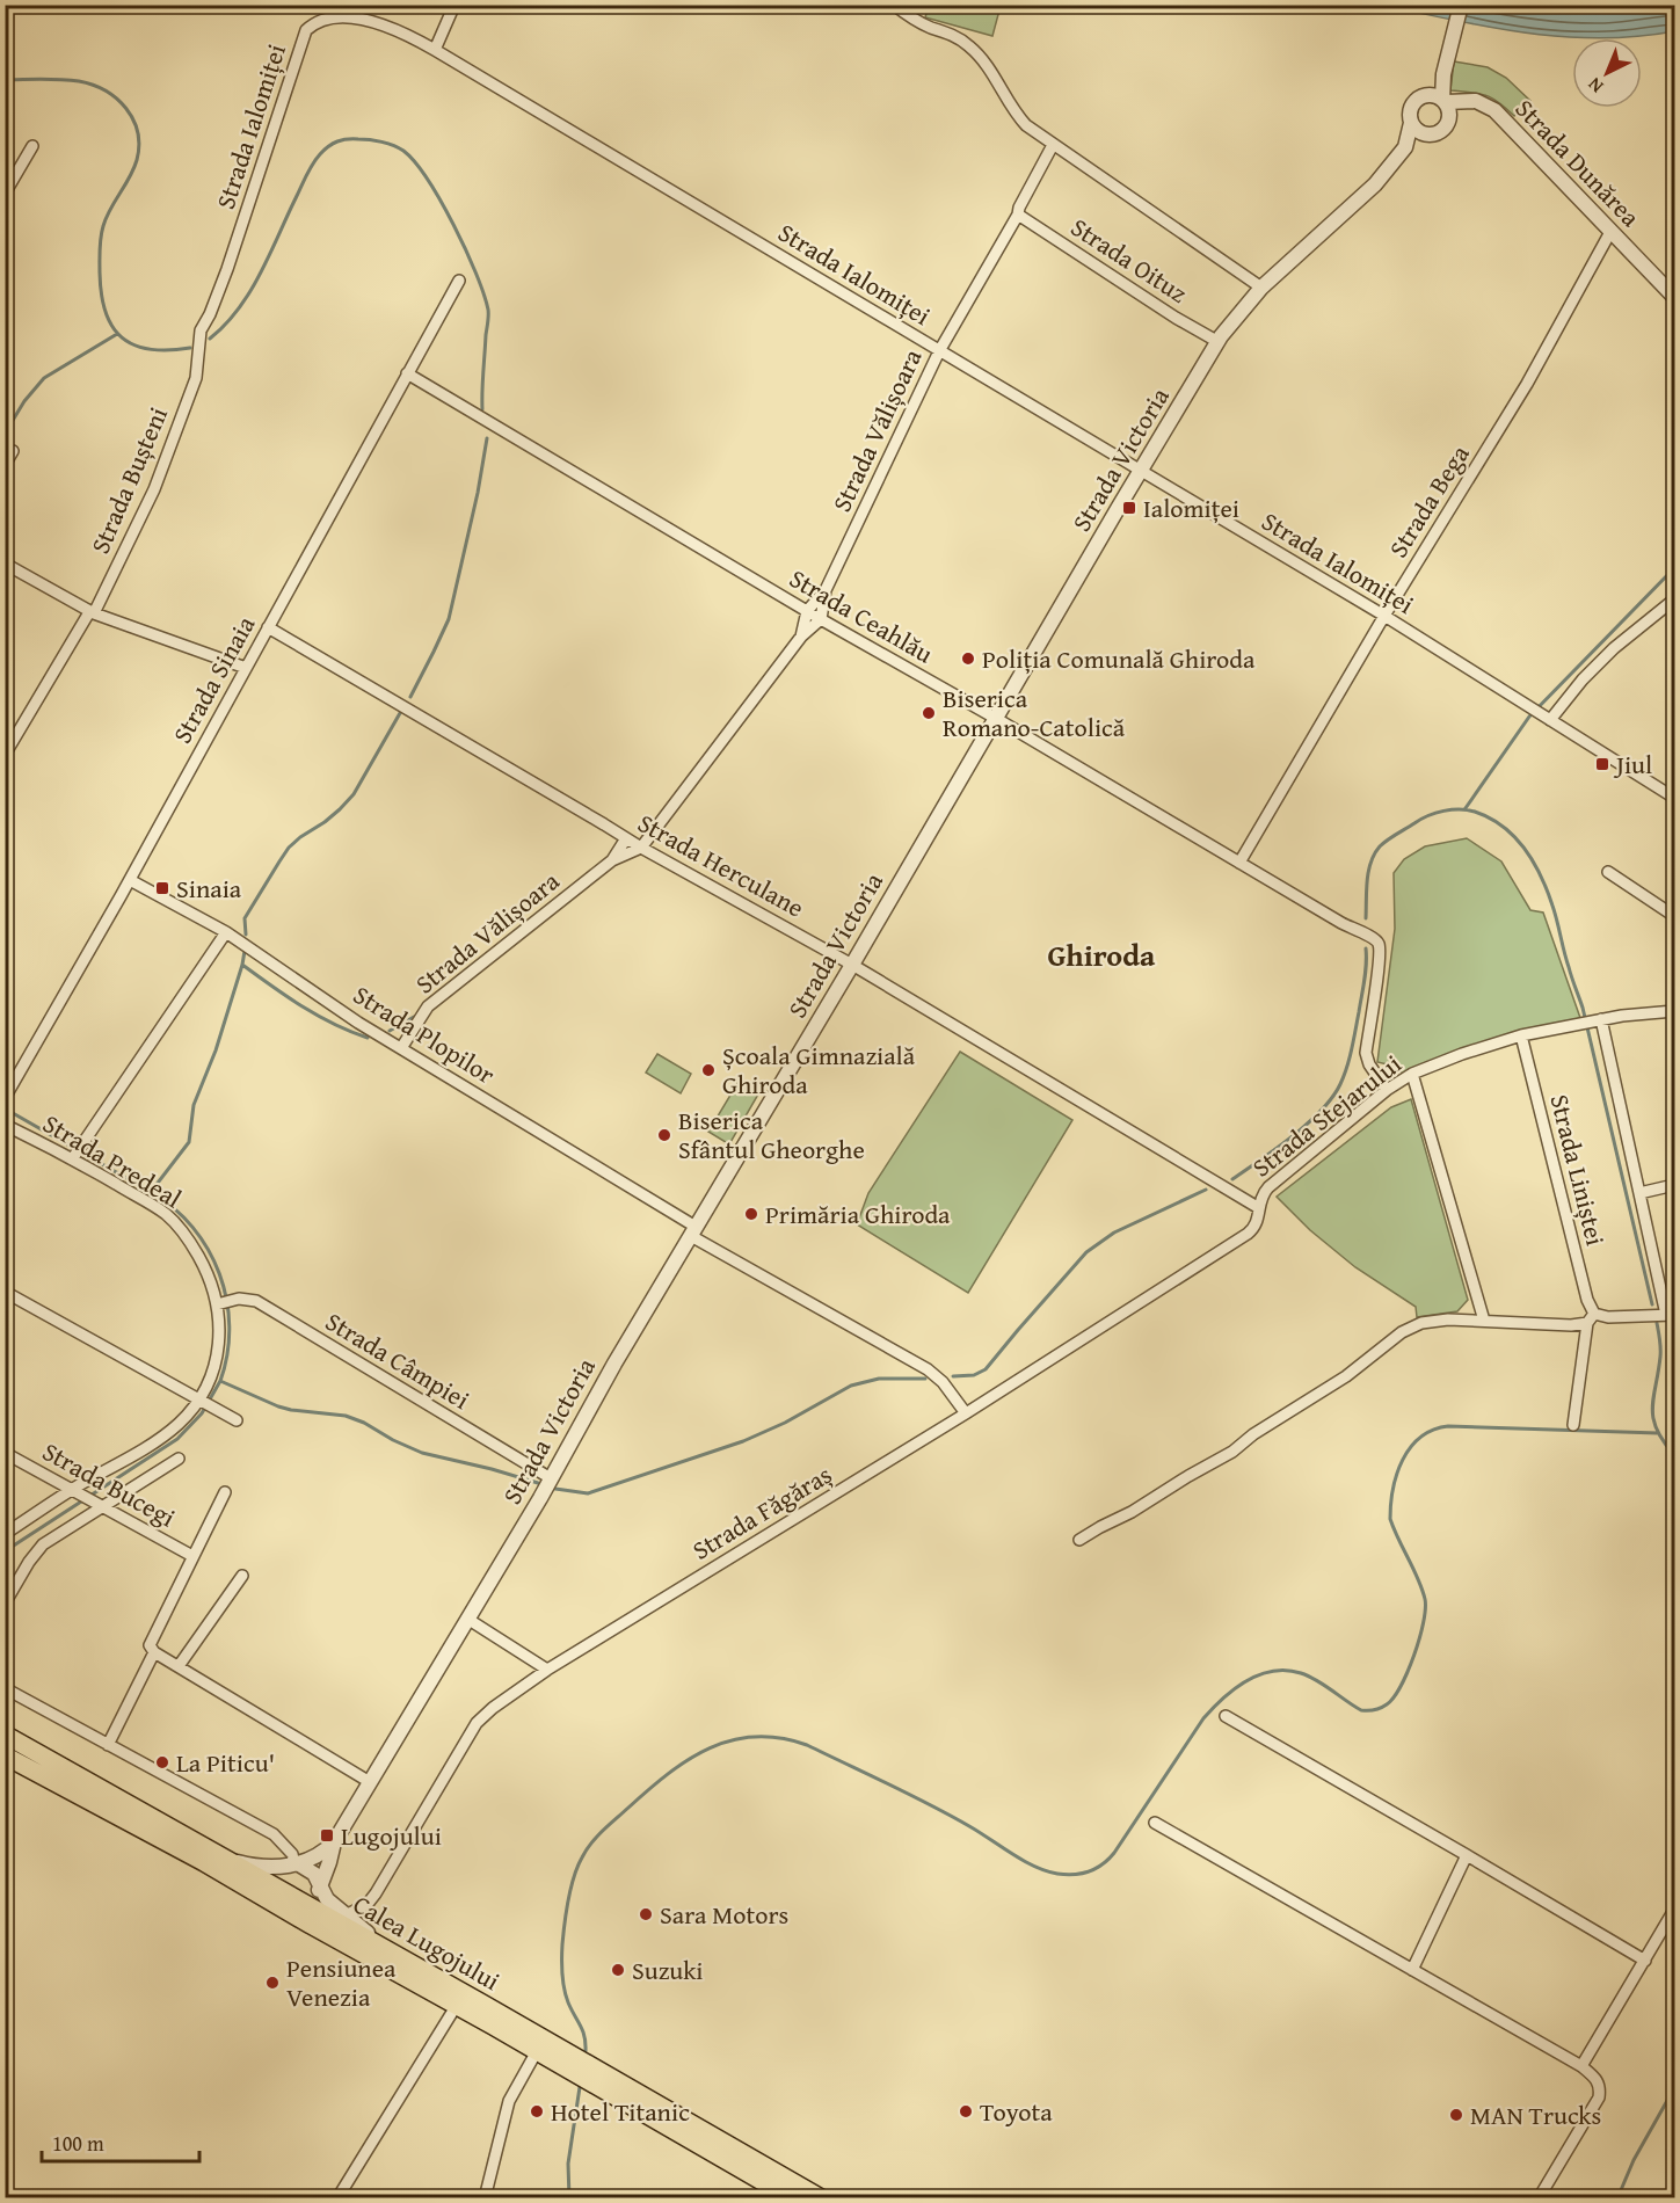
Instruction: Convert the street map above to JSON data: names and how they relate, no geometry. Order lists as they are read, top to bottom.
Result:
{
  "streets": {
    "main road": ["Calea Lugojului"],
    "street": [
      "Strada Ialomiței",
      "Strada Dunărea",
      "Strada Oituz",
      "Strada Vălișoara",
      "Strada Victoria",
      "Strada Bușteni",
      "Strada Bega",
      "Strada Ceahlău",
      "Strada Sinaia",
      "Strada Herculane",
      "Strada Plopilor",
      "Strada Stejarului",
      "Strada Predeal",
      "Strada Liniștei",
      "Strada Câmpiei",
      "Strada Bucegi",
      "Strada Făgăraș"
    ]
  },
  "crossings": [
    ["Strada Ialomiței", "Strada Vălișoara"],
    ["Strada Ialomiței", "Strada Victoria"],
    ["Strada Ialomiței", "Strada Bușteni"],
    ["Strada Ialomiței", "Strada Bega"],
    ["Strada Dunărea", "Strada Victoria"],
    ["Strada Dunărea", "Strada Bega"],
    ["Strada Oituz", "Strada Vălișoara"],
    ["Strada Oituz", "Strada Victoria"],
    ["Strada Vălișoara", "Strada Ceahlău"],
    ["Strada Vălișoara", "Strada Herculane"],
    ["Strada Vălișoara", "Strada Plopilor"],
    ["Strada Victoria", "Strada Ceahlău"],
    ["Strada Victoria", "Strada Herculane"],
    ["Strada Victoria", "Strada Plopilor"],
    ["Strada Victoria", "Strada Câmpiei"],
    ["Strada Victoria", "Calea Lugojului"],
    ["Strada Bega", "Strada Ceahlău"],
    ["Strada Ceahlău", "Strada Sinaia"],
    ["Strada Ceahlău", "Strada Stejarului"],
    ["Strada Sinaia", "Strada Herculane"],
    ["Strada Sinaia", "Strada Plopilor"],
    ["Strada Herculane", "Strada Stejarului"],
    ["Strada Herculane", "Strada Făgăraș"],
    ["Strada Plopilor", "Strada Făgăraș"],
    ["Strada Stejarului", "Strada Liniștei"],
    ["Strada Stejarului", "Strada Făgăraș"],
    ["Strada Predeal", "Strada Câmpiei"],
    ["Strada Predeal", "Strada Bucegi"]
  ],
  "districts": ["Ghiroda"],
  "places": {
    "transit": [
      "Ialomiței",
      "Jiul",
      "Sinaia",
      "Lugojului"
    ],
    "other": [
      "Poliția Comunală Ghiroda",
      "Biserica Romano-Catolică",
      "Școala Gimnazială Ghiroda",
      "Biserica Sfântul Gheorghe",
      "Primăria Ghiroda",
      "La Piticu'",
      "Sara Motors",
      "Suzuki",
      "Pensiunea Venezia",
      "Hotel Titanic",
      "Toyota",
      "MAN Trucks"
    ]
  },
  "scale_bar": "100 m",
  "north": "bottom left"
}
